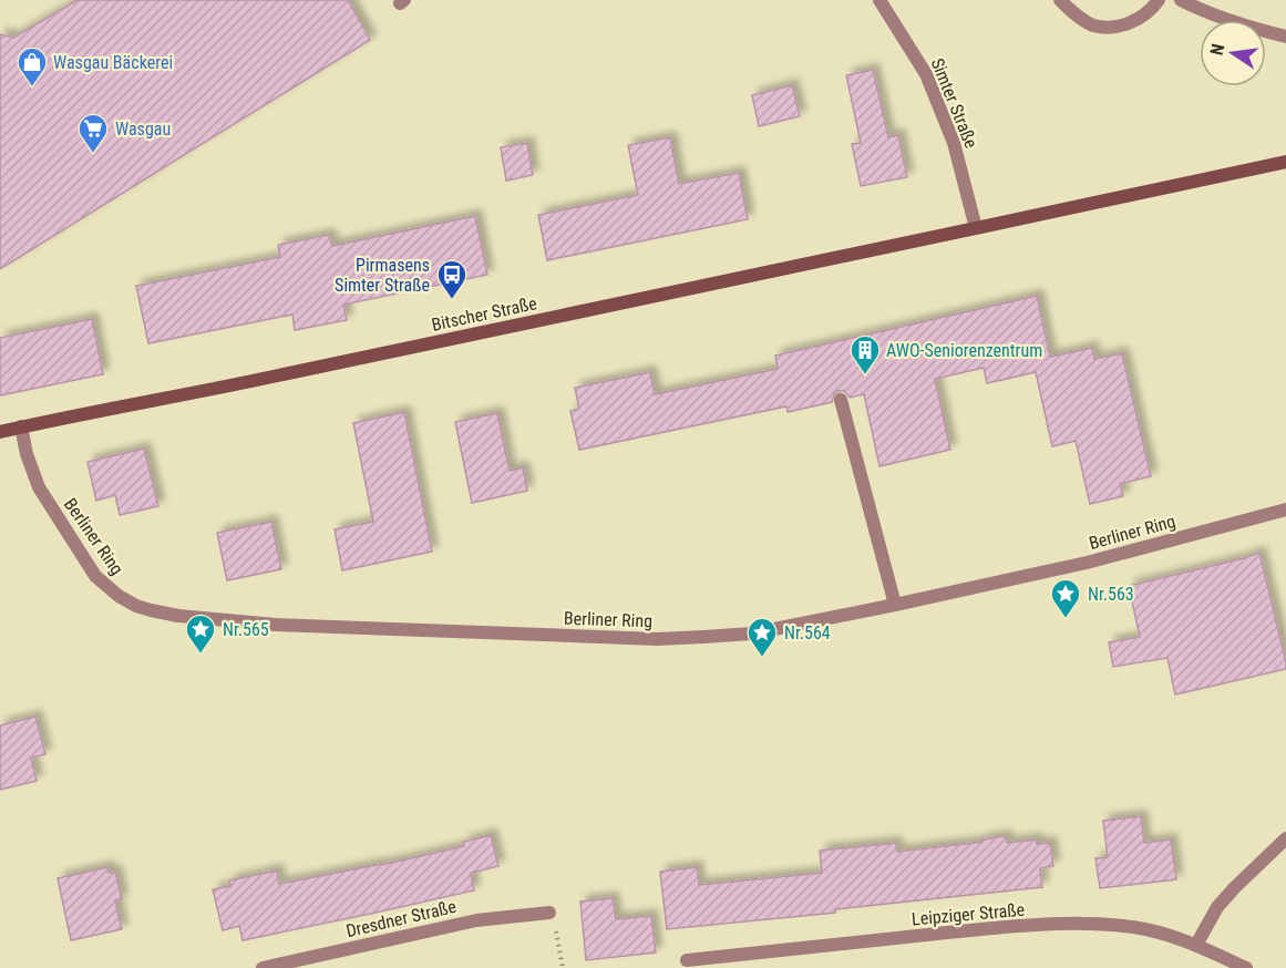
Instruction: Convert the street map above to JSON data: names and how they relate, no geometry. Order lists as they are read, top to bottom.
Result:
{
  "streets": {
    "main road": ["Bitscher Straße"],
    "street": [
      "Simter Straße",
      "Berliner Ring",
      "Leipziger Straße",
      "Dresdner Straße"
    ]
  },
  "crossings": [
    ["Simter Straße", "Bitscher Straße"],
    ["Bitscher Straße", "Berliner Ring"]
  ],
  "places": {
    "shop": ["Wasgau Bäckerei"],
    "supermarket": ["Wasgau"],
    "bus stop": ["Pirmasens Simter Straße"],
    "building": ["AWO-Seniorenzentrum"],
    "place": ["Nr.563", "Nr.565", "Nr.564"]
  },
  "north": "left"
}
